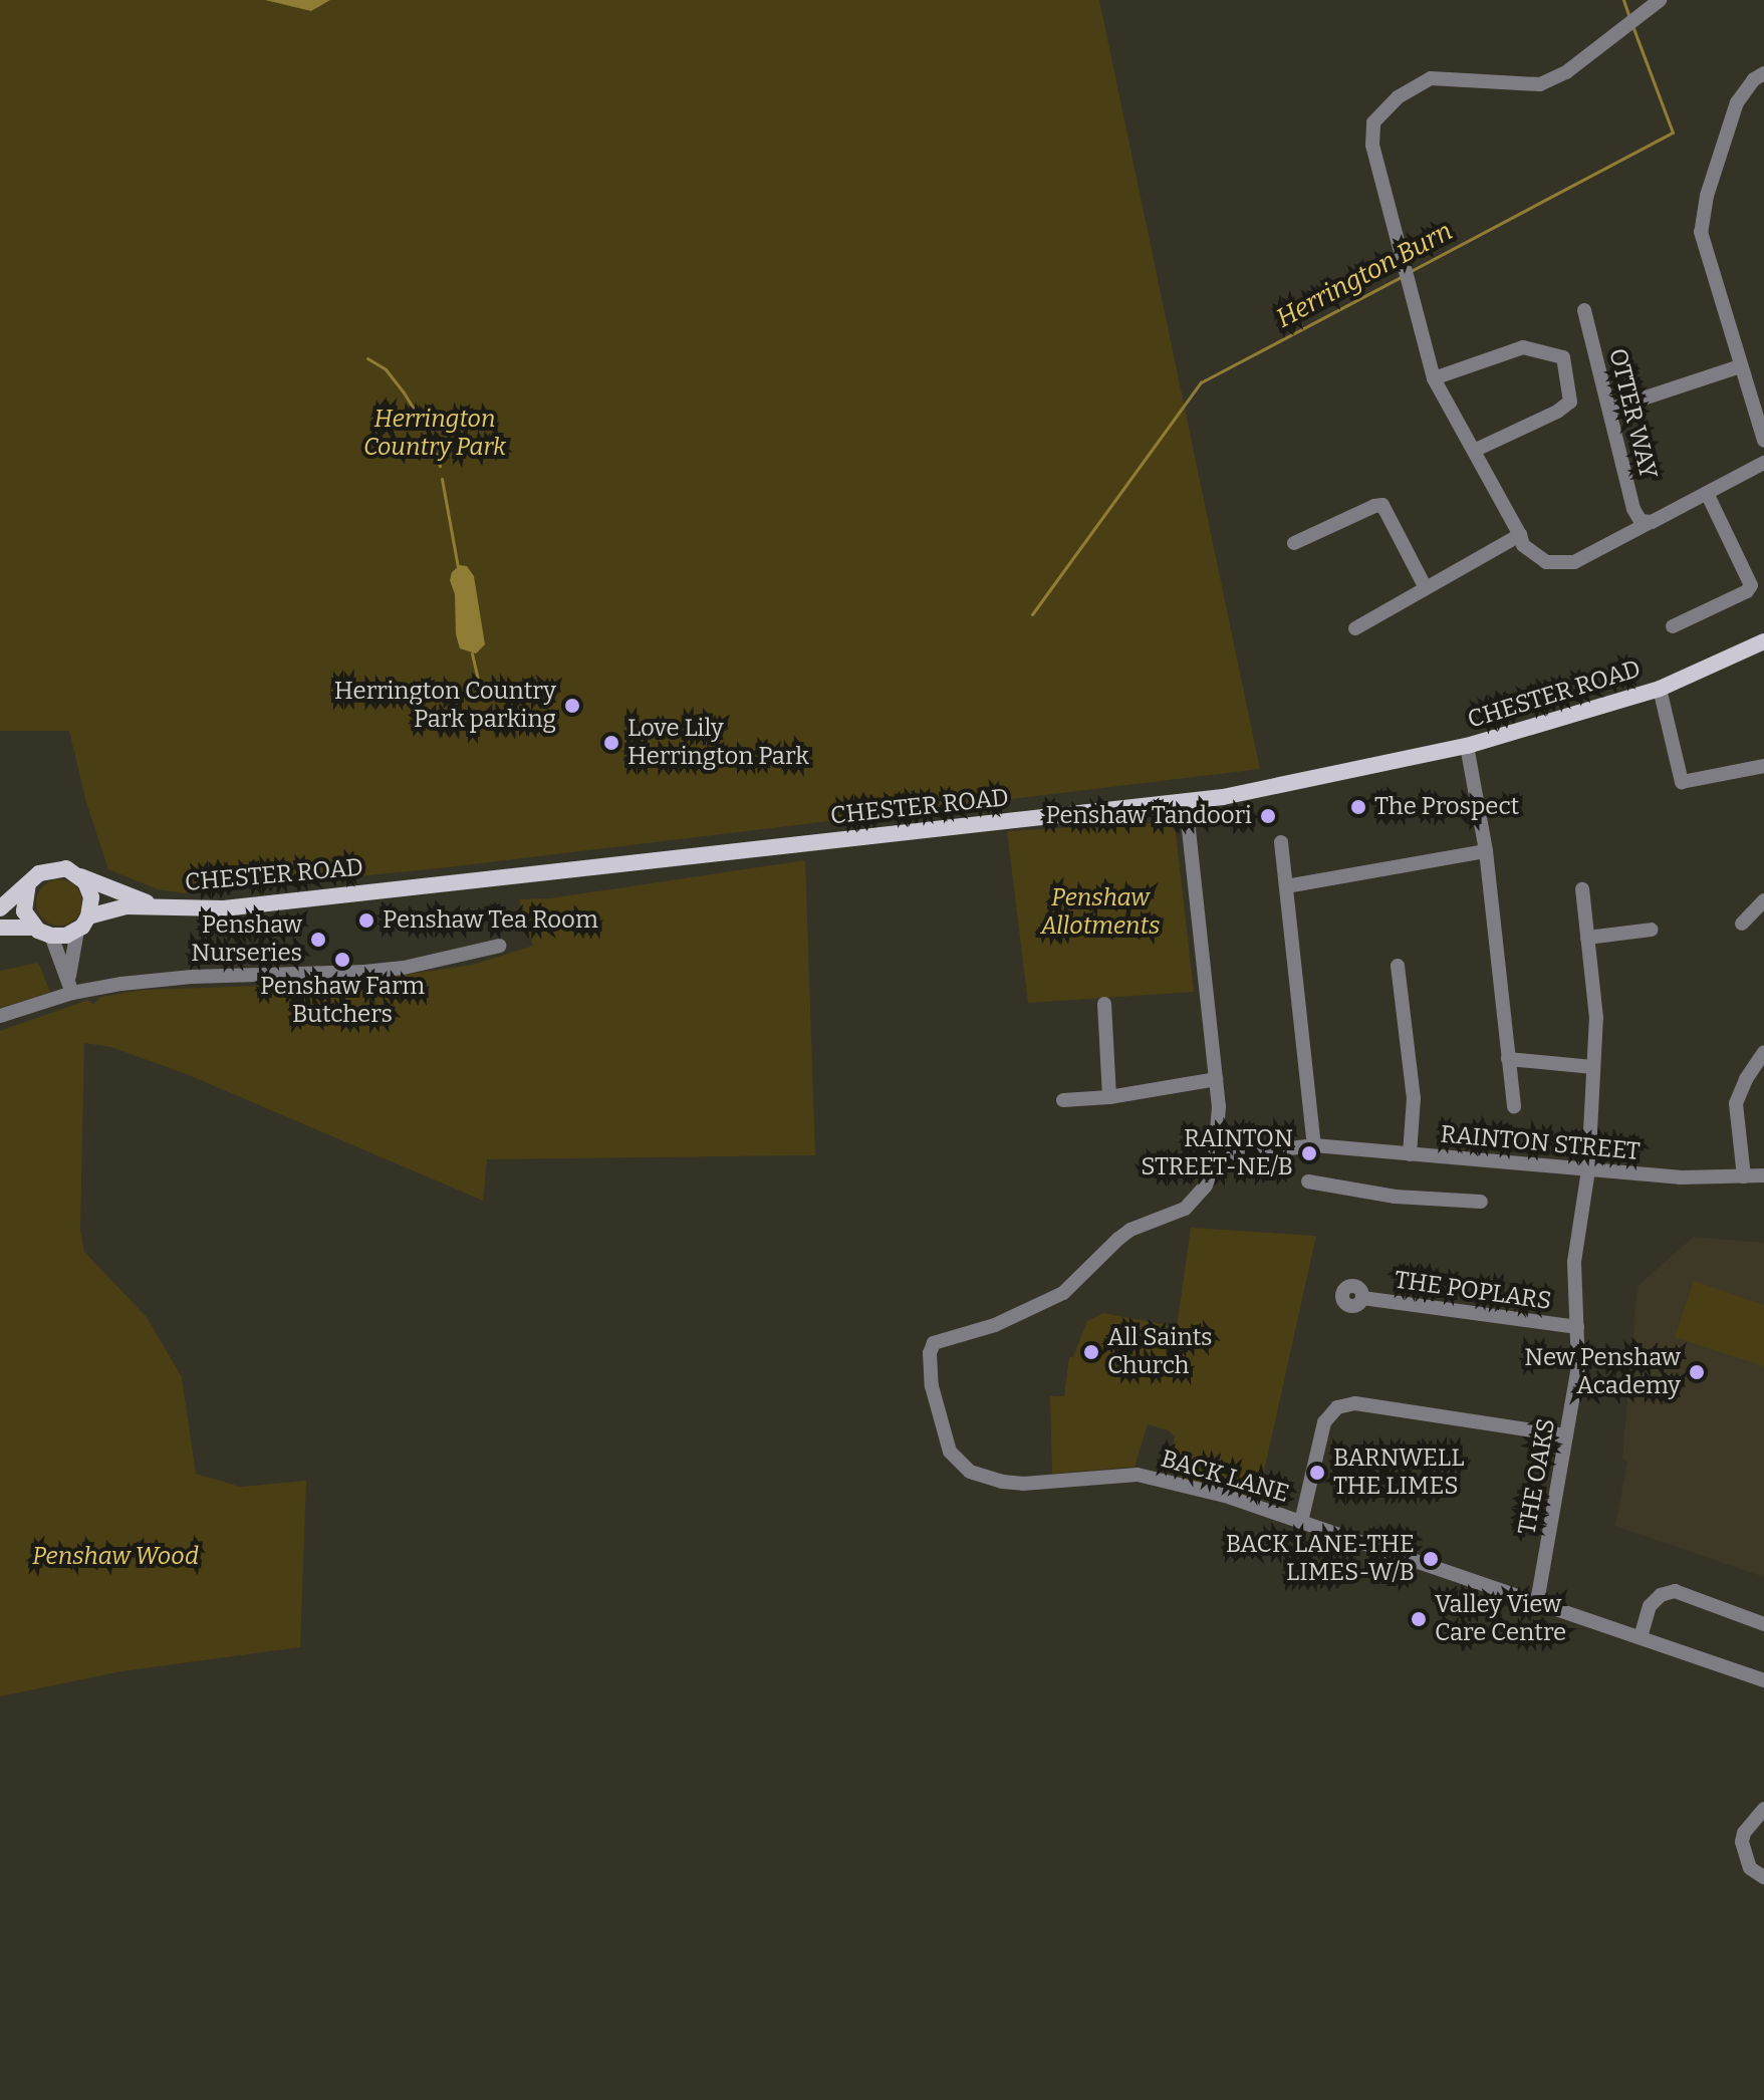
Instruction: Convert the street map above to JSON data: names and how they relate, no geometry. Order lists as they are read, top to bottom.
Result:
{
  "streets": {
    "main road": ["CHESTER ROAD"],
    "street": [
      "OTTER WAY",
      "RAINTON STREET",
      "THE POPLARS",
      "BACK LANE",
      "THE OAKS"
    ]
  },
  "crossings": [
    ["RAINTON STREET", "BACK LANE"],
    ["RAINTON STREET", "THE OAKS"],
    ["THE POPLARS", "THE OAKS"],
    ["BACK LANE", "THE OAKS"]
  ],
  "water": ["Herrington Burn"],
  "parks": ["Herrington Country Park", "Penshaw Allotments", "Penshaw Wood"],
  "places": [
    "Herrington Country Park parking",
    "Love Lily Herrington Park",
    "The Prospect",
    "Penshaw Tandoori",
    "Penshaw Tea Room",
    "Penshaw Nurseries",
    "Penshaw Farm Butchers",
    "RAINTON STREET-NE/B",
    "All Saints Church",
    "New Penshaw Academy",
    "BARNWELL THE LIMES",
    "BACK LANE-THE LIMES-W/B",
    "Valley View Care Centre"
  ]
}
